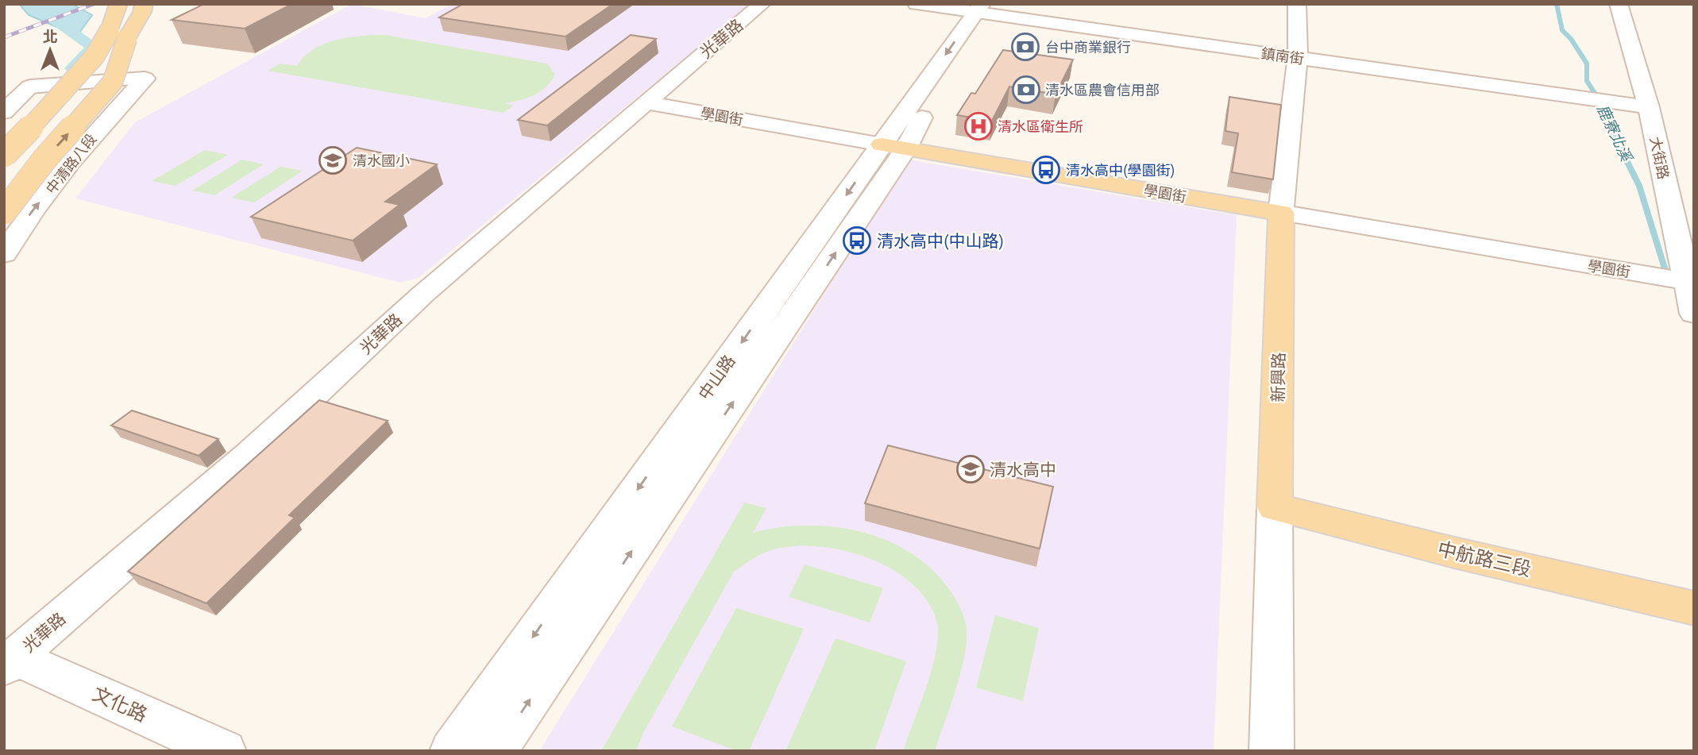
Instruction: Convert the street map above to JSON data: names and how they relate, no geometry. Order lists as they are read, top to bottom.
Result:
{
  "streets": {
    "main road": ["學園街", "新興路", "中航路三段"],
    "street": [
      "光華路",
      "鎮南街",
      "大街路",
      "中清路八段",
      "中山路",
      "文化路"
    ]
  },
  "crossings": [
    ["光華路", "學園街"],
    ["光華路", "文化路"],
    ["鎮南街", "大街路"],
    ["鎮南街", "中山路"],
    ["鎮南街", "新興路"],
    ["學園街", "大街路"],
    ["學園街", "中山路"],
    ["學園街", "新興路"],
    ["新興路", "中航路三段"]
  ],
  "water": ["鹿寮北溪"],
  "places": {
    "bank": ["台中商業銀行", "清水區農會信用部"],
    "hospital": ["清水區衛生所"],
    "school or university": ["清水國小", "清水高中"],
    "bus stop": ["清水高中(學園街)", "清水高中(中山路)"]
  },
  "north": "top"
}
